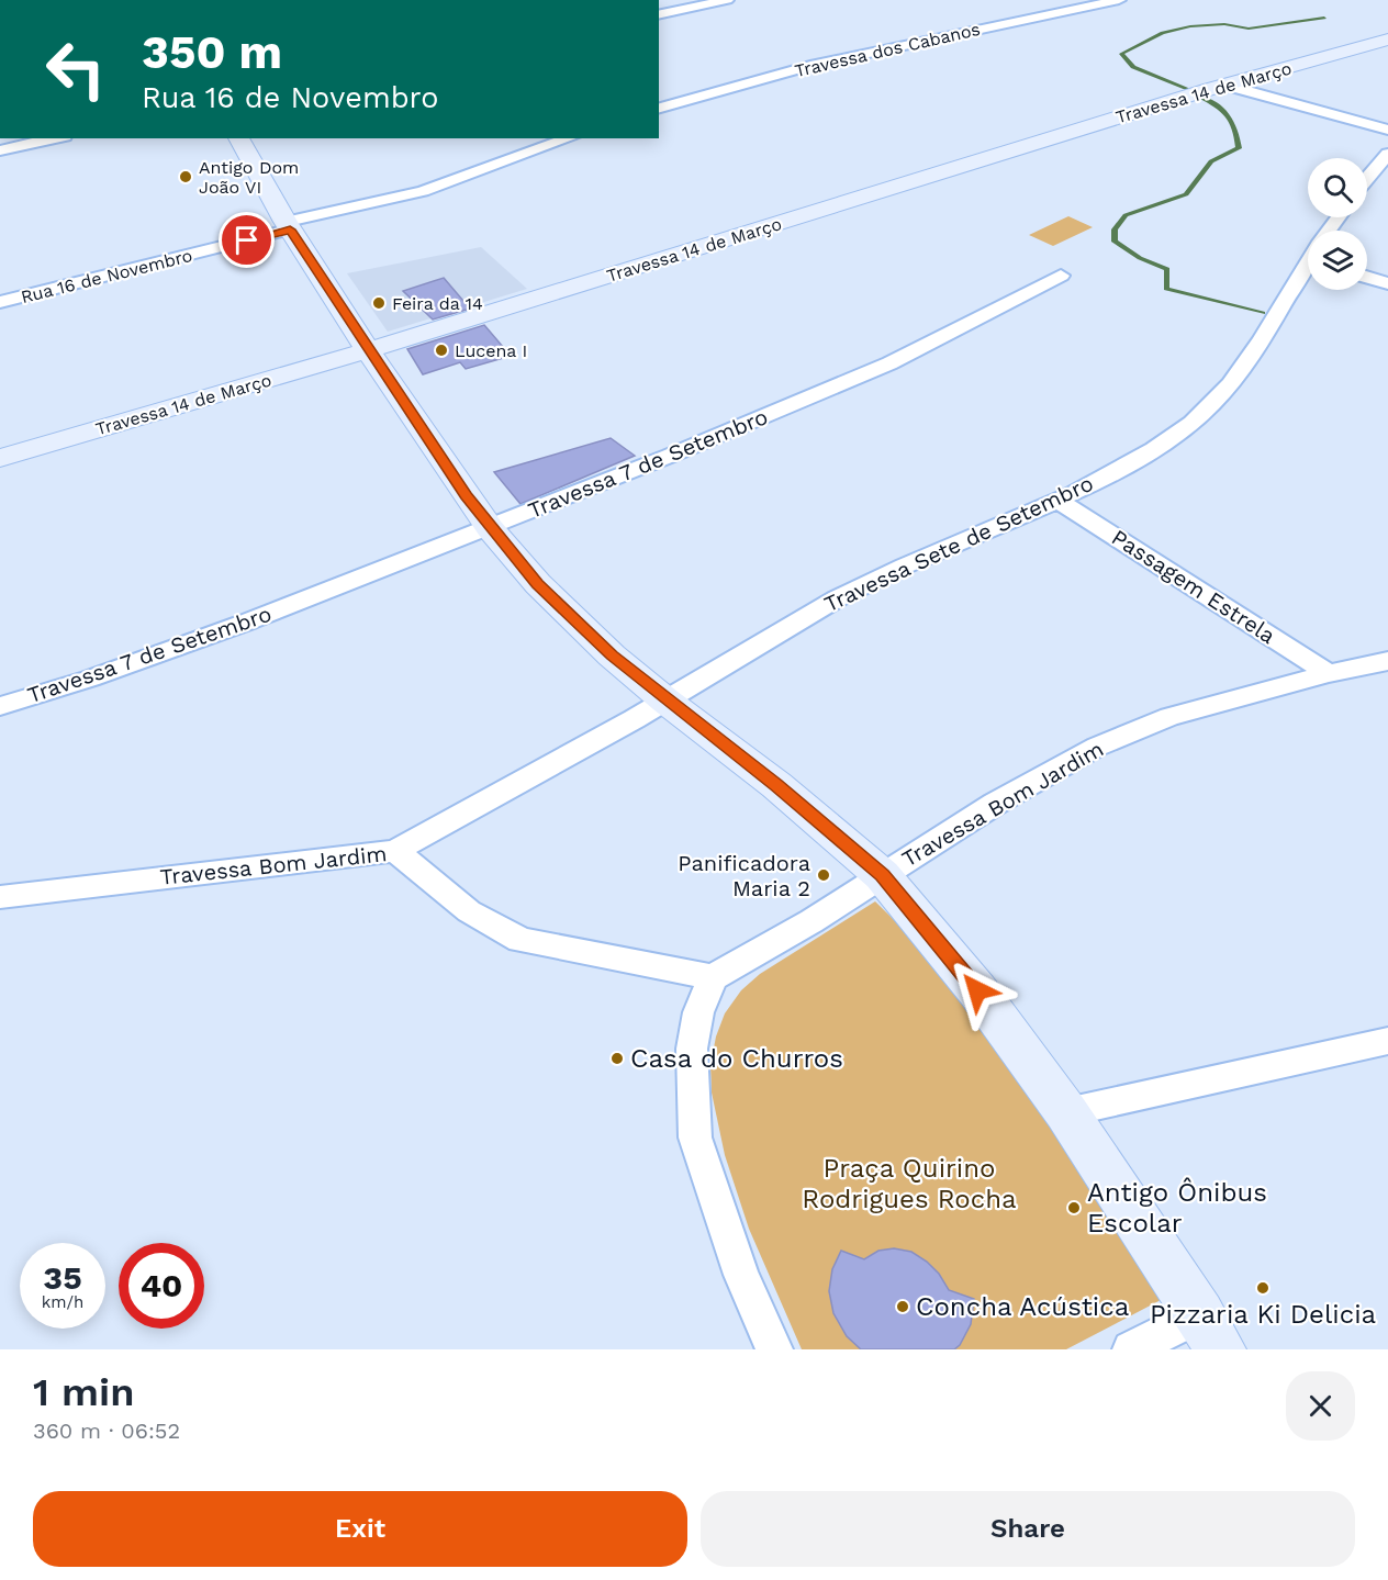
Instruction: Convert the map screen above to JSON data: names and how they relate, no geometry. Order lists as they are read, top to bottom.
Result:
{
  "streets": {
    "street": [
      "Travessa dos Cabanos",
      "Travessa 14 de Março",
      "Rua 16 de Novembro",
      "Travessa 7 de Setembro",
      "Travessa Sete de Setembro",
      "Passagem Estrela",
      "Travessa Bom Jardim"
    ]
  },
  "crossings": [
    ["Travessa Sete de Setembro", "Passagem Estrela"],
    ["Travessa Sete de Setembro", "Travessa Bom Jardim"],
    ["Passagem Estrela", "Travessa Bom Jardim"]
  ],
  "parks": ["Praça Quirino Rodrigues Rocha"],
  "places": [
    "Antigo Dom João VI",
    "Feira da 14",
    "Lucena I",
    "Panificadora Maria 2",
    "Casa do Churros",
    "Antigo Ônibus Escolar",
    "Pizzaria Ki Delicia",
    "Concha Acústica"
  ],
  "page": {
    "turn": ["350 m", "Rua 16 de Novembro"],
    "speed": "35 km/h",
    "limit": "40",
    "heading": ["1 min", "360 m · 06:52"],
    "buttons": ["Exit", "Share"]
  }
}
